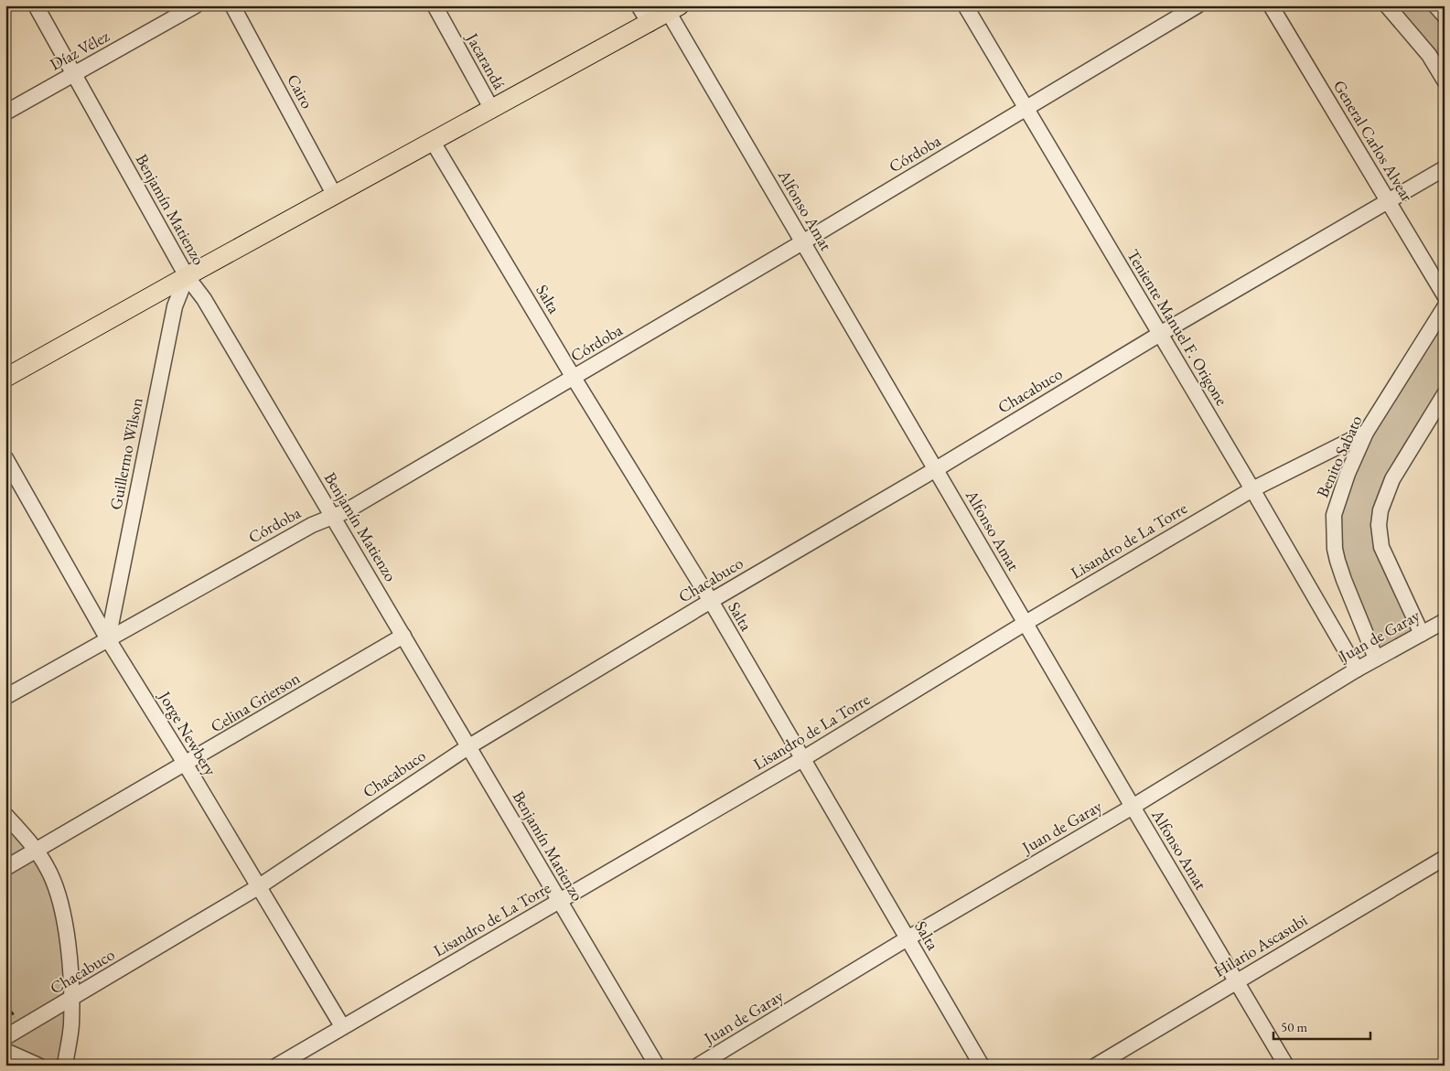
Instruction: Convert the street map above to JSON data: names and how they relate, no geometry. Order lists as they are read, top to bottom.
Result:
{
  "streets": {
    "street": [
      "Díaz Vélez",
      "Jacarandá",
      "Cairo",
      "General Carlos Alvear",
      "Córdoba",
      "Benjamín Matienzo",
      "Alfonso Amat",
      "Salta",
      "Teniente Manuel F. Origone",
      "Chacabuco",
      "Guillermo Wilson",
      "Benito Sabato",
      "Lisandro de La Torre",
      "Juan de Garay",
      "Celina Grierson",
      "Jorge Newbery",
      "Hilario Ascasubi"
    ]
  },
  "crossings": [
    ["Díaz Vélez", "Benjamín Matienzo"],
    ["General Carlos Alvear", "Chacabuco"],
    ["Córdoba", "Benjamín Matienzo"],
    ["Córdoba", "Alfonso Amat"],
    ["Córdoba", "Salta"],
    ["Córdoba", "Teniente Manuel F. Origone"],
    ["Córdoba", "Guillermo Wilson"],
    ["Córdoba", "Jorge Newbery"],
    ["Benjamín Matienzo", "Chacabuco"],
    ["Benjamín Matienzo", "Guillermo Wilson"],
    ["Benjamín Matienzo", "Lisandro de La Torre"],
    ["Benjamín Matienzo", "Celina Grierson"],
    ["Alfonso Amat", "Chacabuco"],
    ["Alfonso Amat", "Lisandro de La Torre"],
    ["Alfonso Amat", "Juan de Garay"],
    ["Alfonso Amat", "Hilario Ascasubi"],
    ["Salta", "Chacabuco"],
    ["Salta", "Lisandro de La Torre"],
    ["Salta", "Juan de Garay"],
    ["Teniente Manuel F. Origone", "Chacabuco"],
    ["Teniente Manuel F. Origone", "Lisandro de La Torre"],
    ["Teniente Manuel F. Origone", "Juan de Garay"],
    ["Chacabuco", "Jorge Newbery"],
    ["Guillermo Wilson", "Jorge Newbery"],
    ["Benito Sabato", "Lisandro de La Torre"],
    ["Benito Sabato", "Juan de Garay"],
    ["Lisandro de La Torre", "Jorge Newbery"],
    ["Celina Grierson", "Jorge Newbery"]
  ],
  "scale_bar": "50 m"
}
